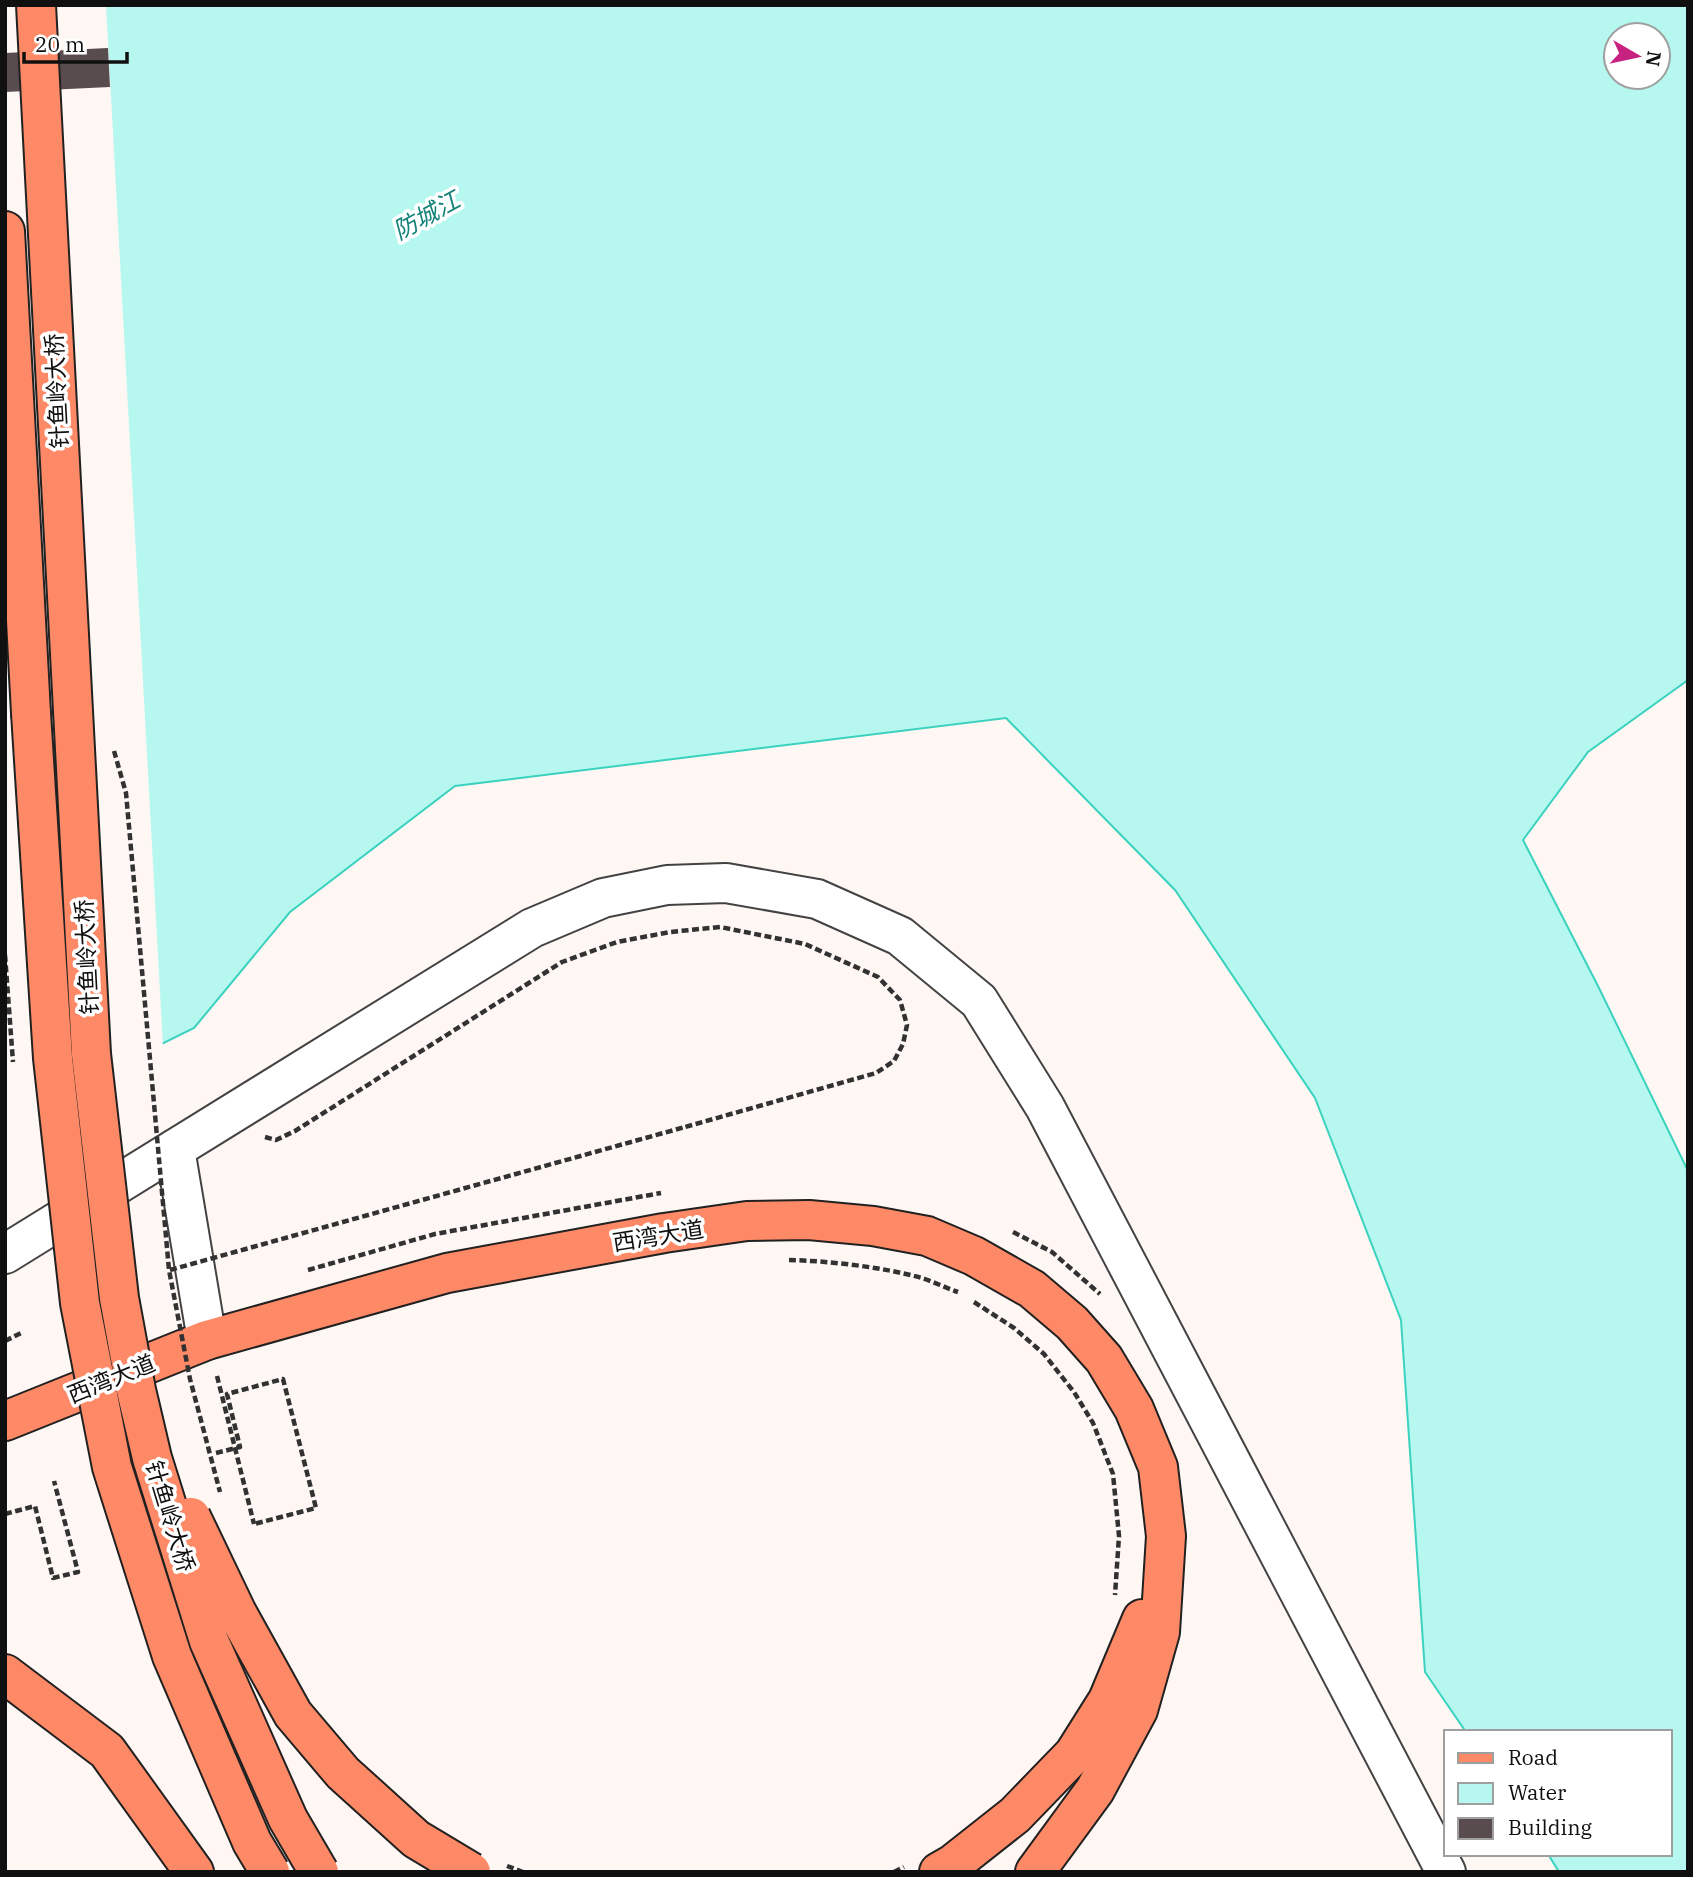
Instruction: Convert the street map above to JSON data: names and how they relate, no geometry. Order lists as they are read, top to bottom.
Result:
{
  "streets": {
    "main road": ["针鱼岭大桥", "西湾大道"]
  },
  "water": ["防城江"],
  "legend": ["Road", "Water", "Building"],
  "scale_bar": "20 m",
  "north": "right"
}
